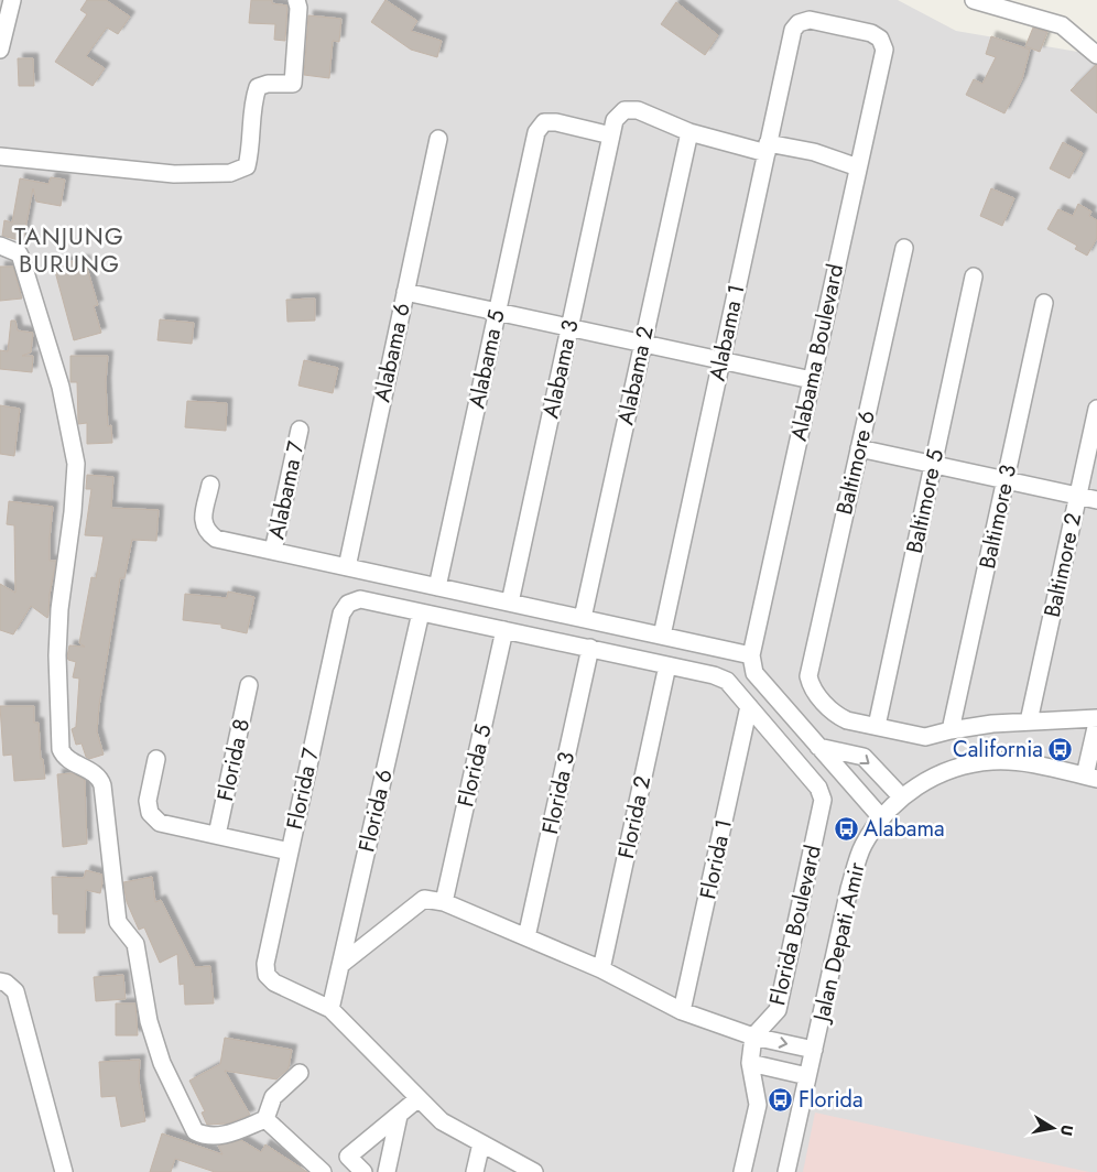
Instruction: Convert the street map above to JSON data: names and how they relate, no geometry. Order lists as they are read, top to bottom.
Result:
{
  "streets": {
    "street": [
      "Alabama 1",
      "Alabama 6",
      "Alabama Boulevard",
      "Alabama 5",
      "Alabama 3",
      "Alabama 2",
      "Baltimore 6",
      "Alabama 7",
      "Baltimore 5",
      "Baltimore 3",
      "Baltimore 2",
      "Florida 8",
      "Florida 5",
      "Florida 7",
      "Florida 3",
      "Florida 6",
      "Florida 2",
      "Florida 1",
      "Florida Boulevard",
      "Jalan Depati Amir"
    ]
  },
  "crossings": [
    ["Alabama 1", "Alabama Boulevard"],
    ["Alabama 1", "Alabama 3"],
    ["Alabama Boulevard", "Alabama 3"],
    ["Alabama 5", "Alabama 3"],
    ["Alabama 3", "Alabama 2"],
    ["Baltimore 6", "Baltimore 5"],
    ["Florida 7", "Florida 6"],
    ["Florida 1", "Florida Boulevard"]
  ],
  "districts": ["TANJUNG BURUNG"],
  "places": {
    "bus stop": ["California", "Alabama", "Florida"]
  },
  "north": "right"
}
